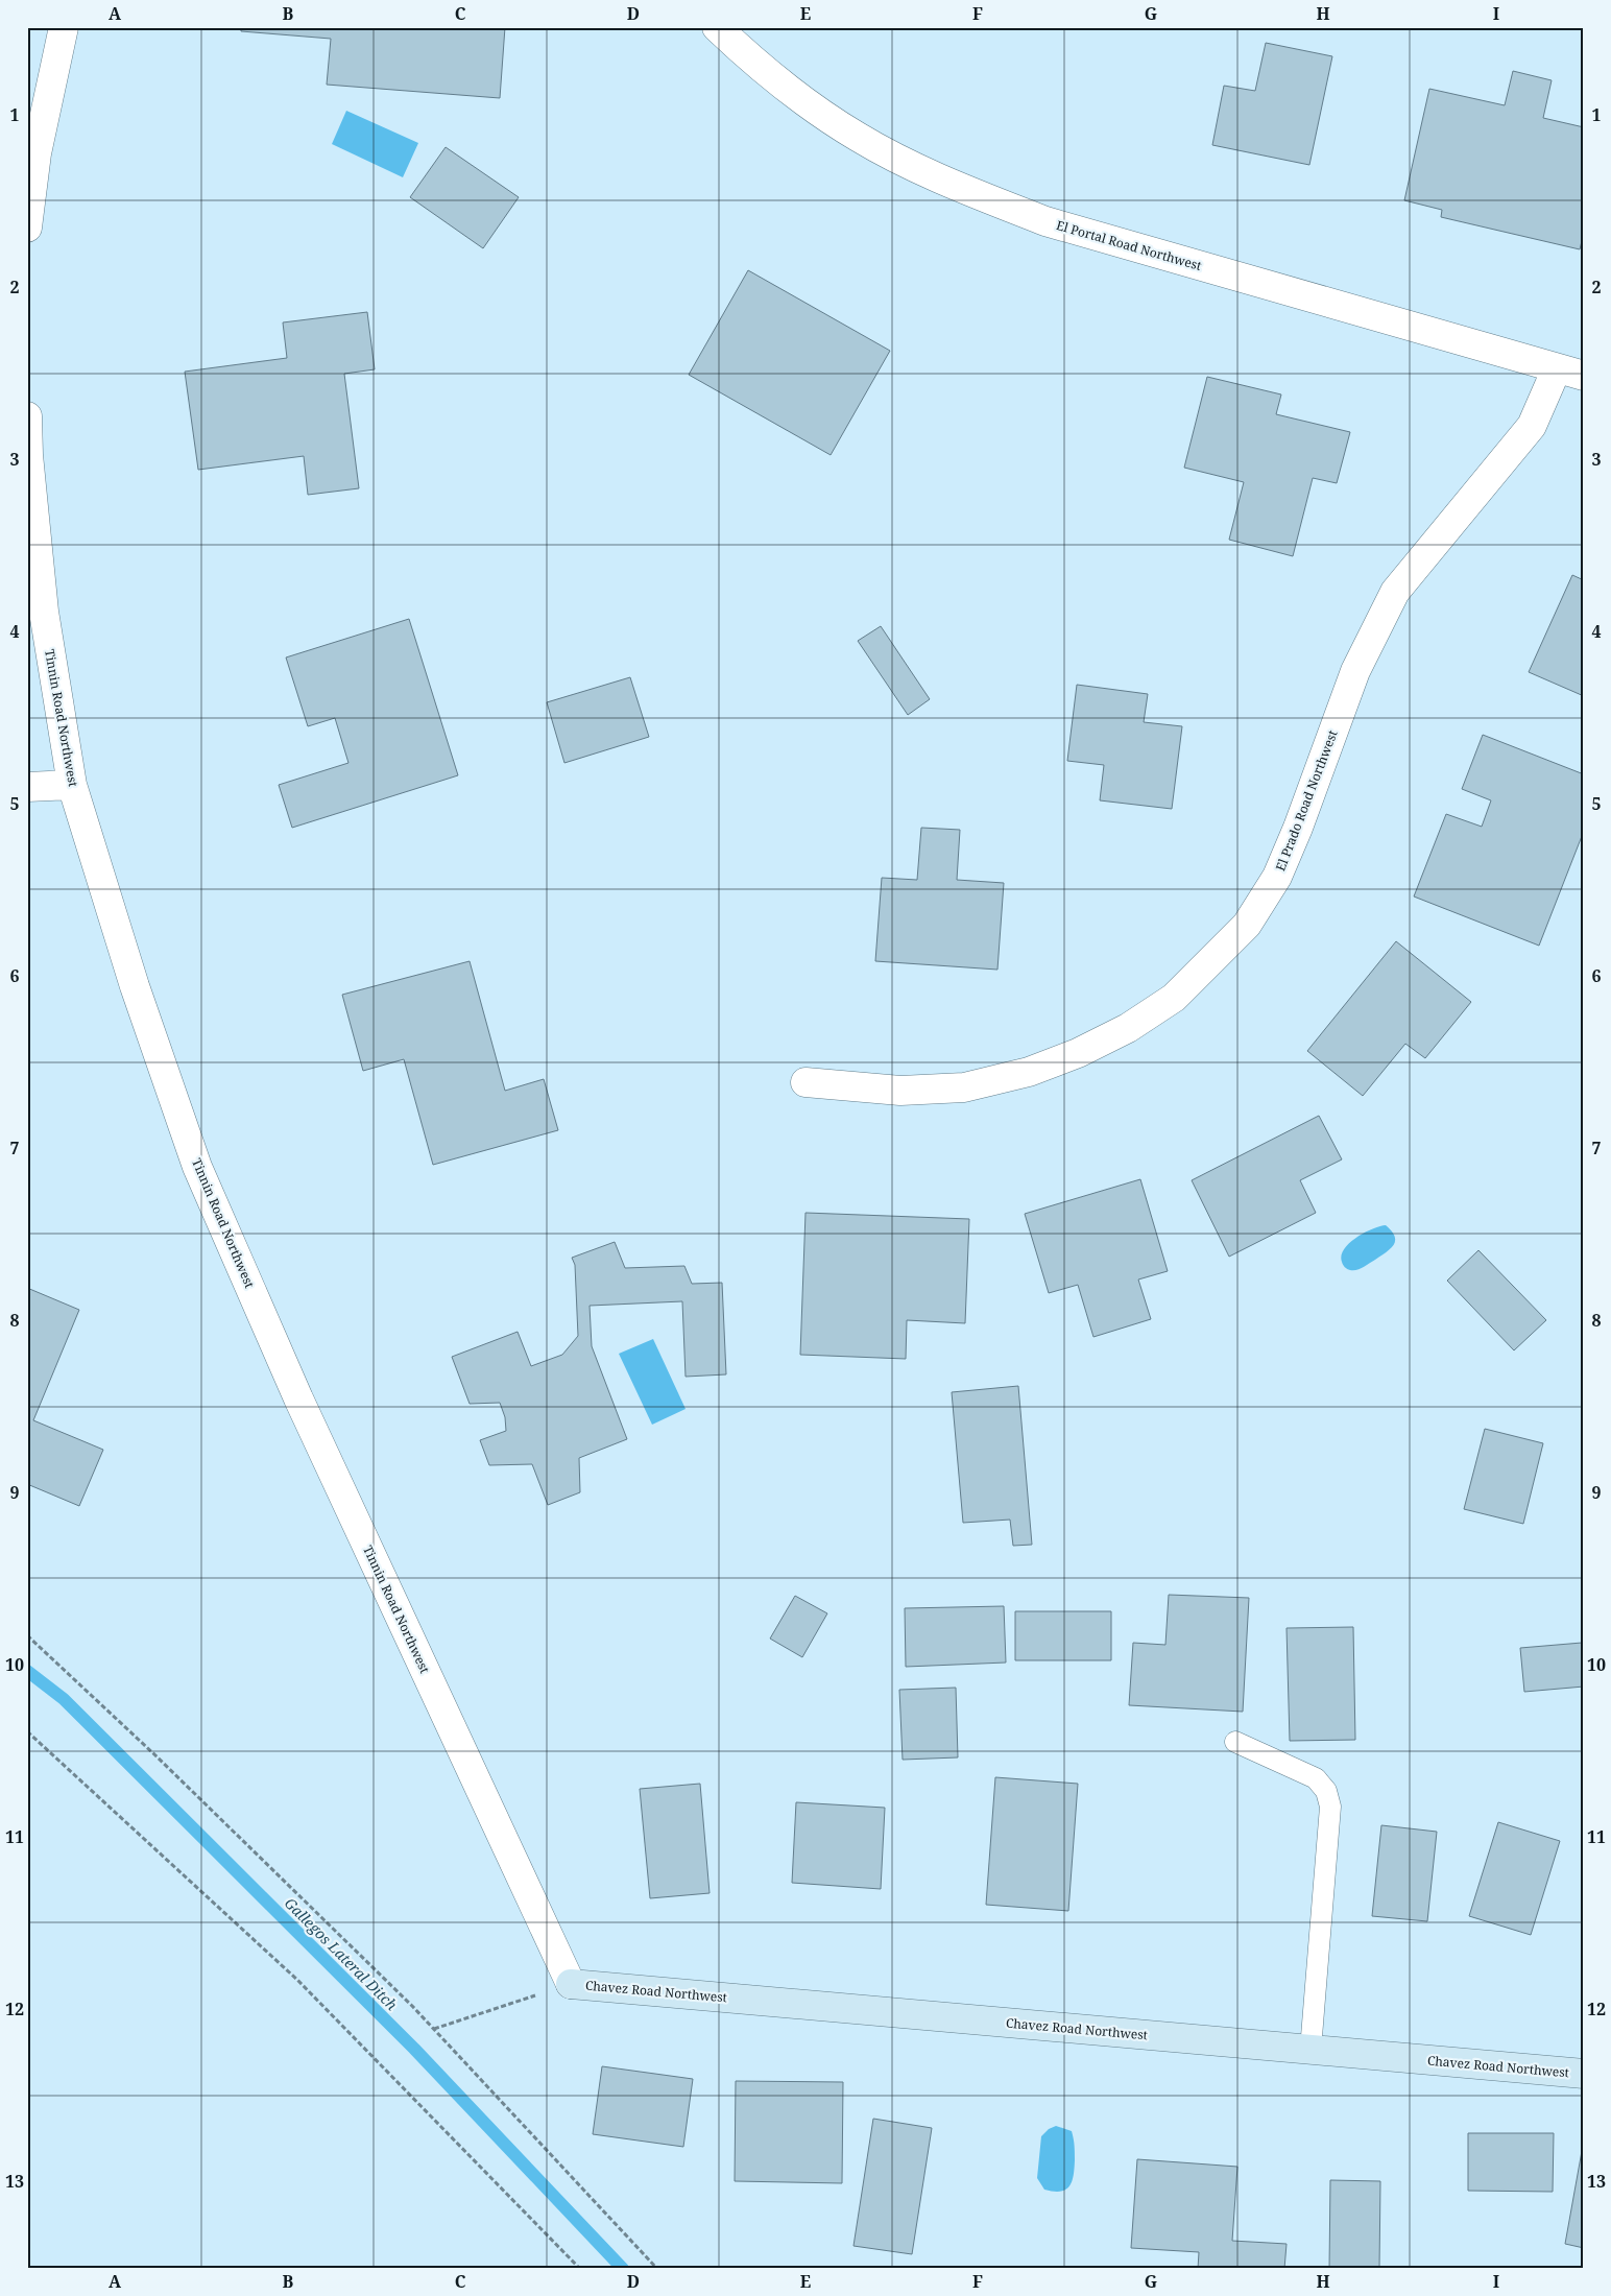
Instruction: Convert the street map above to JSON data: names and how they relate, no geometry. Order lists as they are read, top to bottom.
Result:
{
  "streets": {
    "street": [
      "El Portal Road Northwest",
      "Tinnin Road Northwest",
      "El Prado Road Northwest",
      "Chavez Road Northwest"
    ]
  },
  "crossings": [
    ["El Portal Road Northwest", "El Prado Road Northwest"],
    ["Tinnin Road Northwest", "Chavez Road Northwest"]
  ],
  "water": ["Gallegos Lateral Ditch"],
  "grid": {
    "columns": [
      "A",
      "B",
      "C",
      "D",
      "E",
      "F",
      "G",
      "H",
      "I"
    ],
    "rows": [
      "1",
      "2",
      "3",
      "4",
      "5",
      "6",
      "7",
      "8",
      "9",
      "10",
      "11",
      "12",
      "13"
    ]
  }
}
